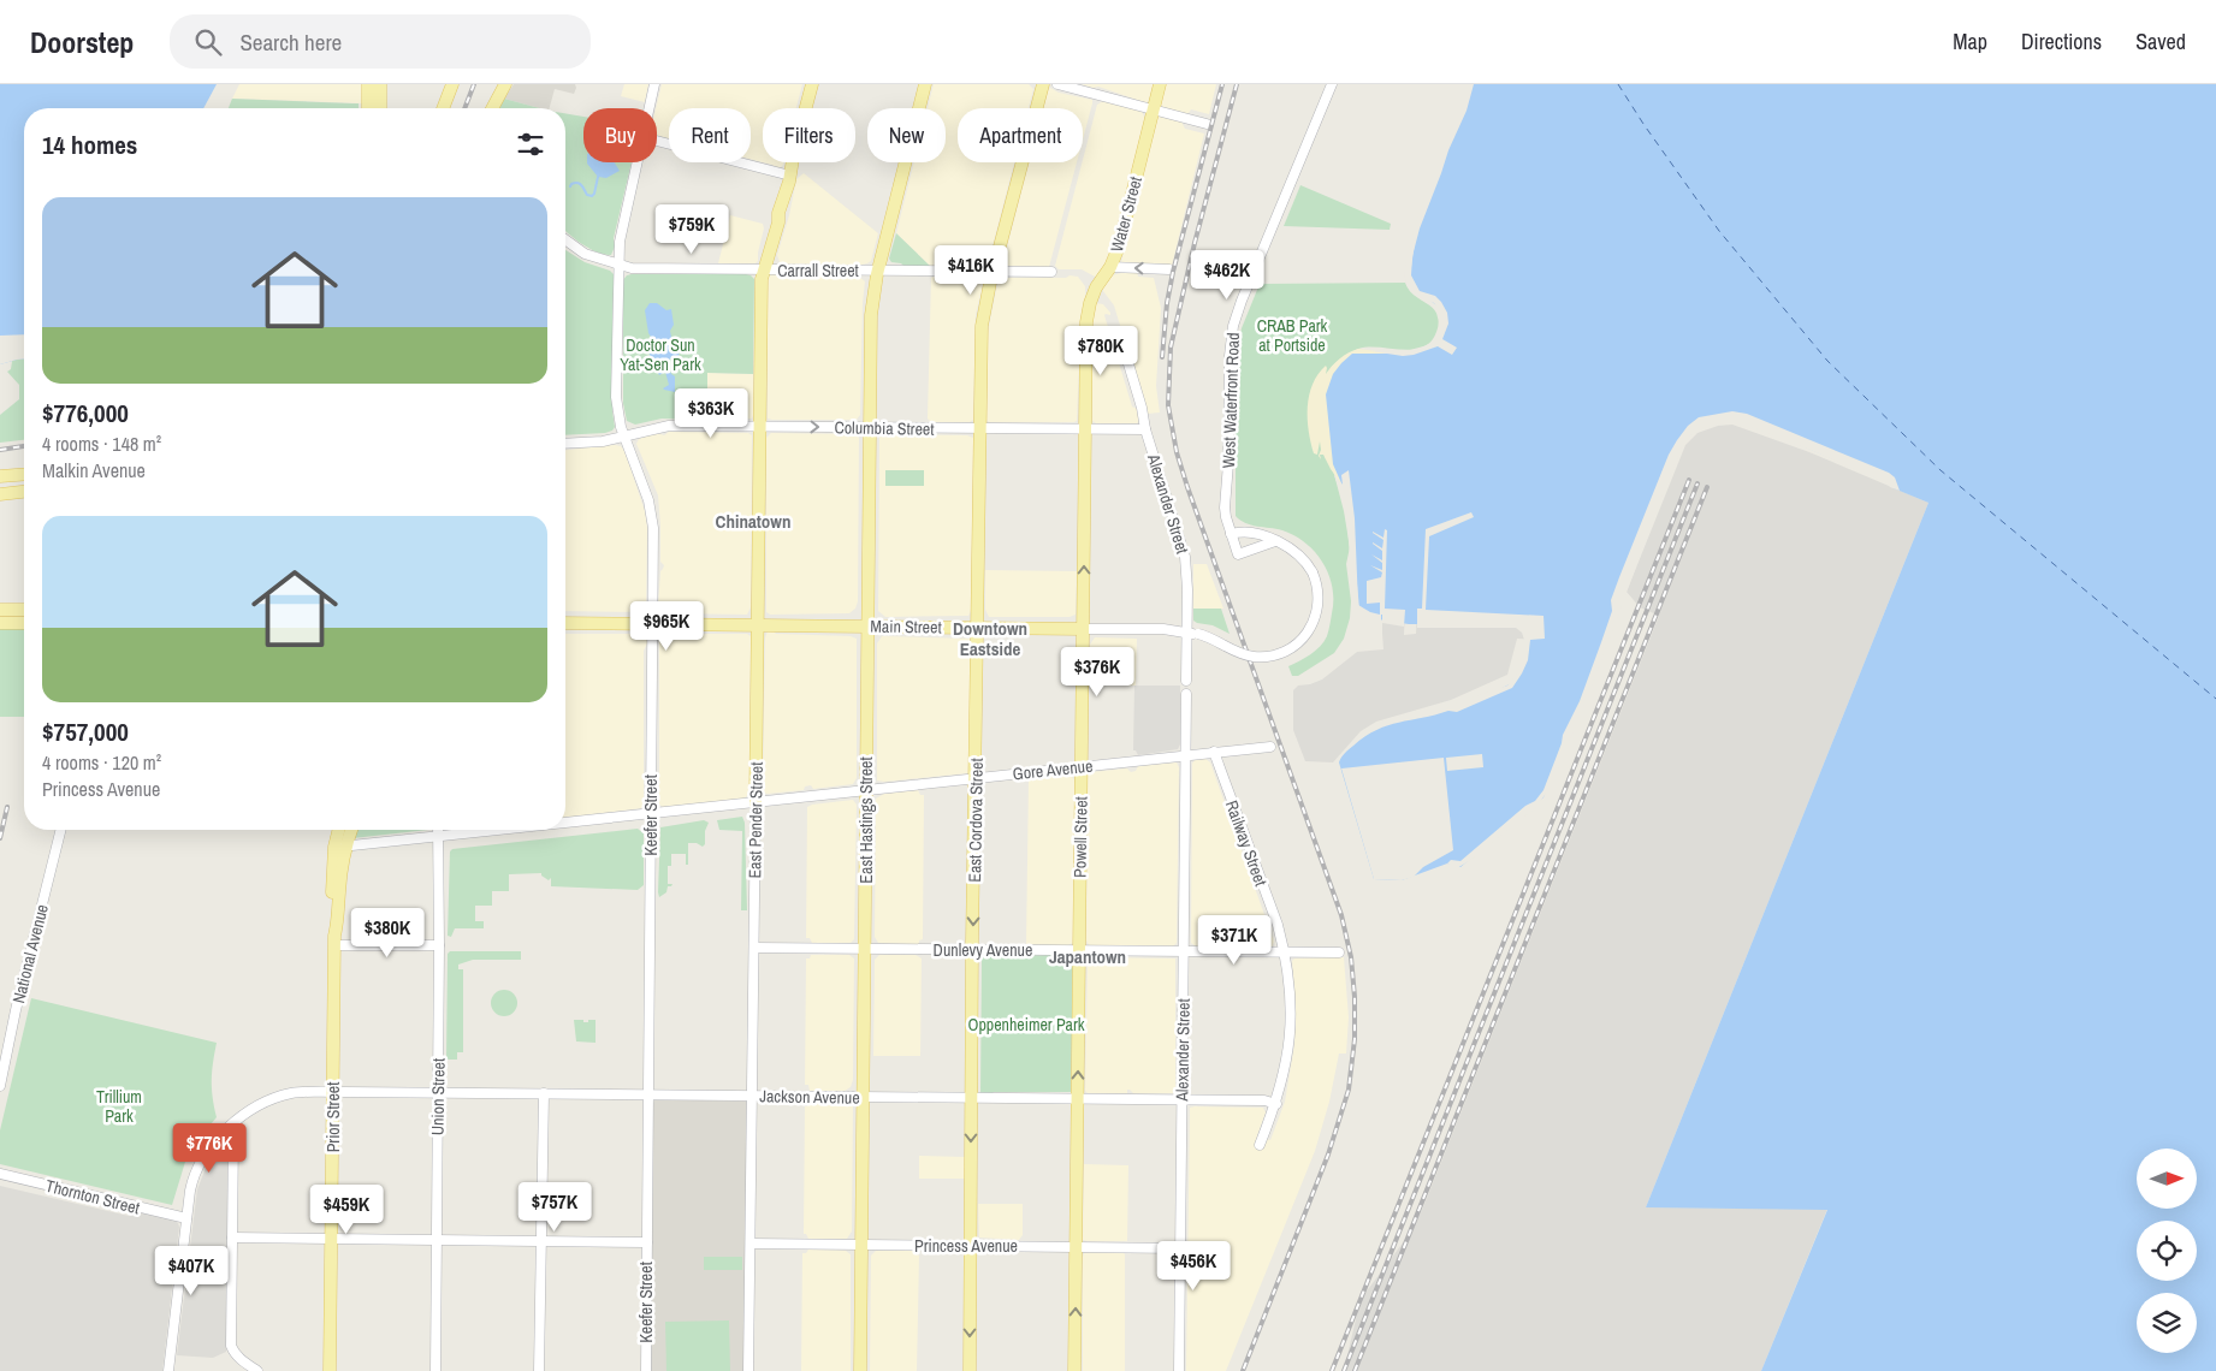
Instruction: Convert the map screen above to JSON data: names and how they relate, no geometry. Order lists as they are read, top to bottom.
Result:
{
  "streets": {
    "main road": [
      "Water Street",
      "Main Street",
      "East Pender Street",
      "East Hastings Street",
      "East Cordova Street",
      "Powell Street",
      "Prior Street"
    ],
    "street": [
      "Carrall Street",
      "West Waterfront Road",
      "Columbia Street",
      "Alexander Street",
      "Gore Avenue",
      "Keefer Street",
      "Railway Street",
      "Dunlevy Avenue",
      "National Avenue",
      "Union Street",
      "Jackson Avenue",
      "Thornton Street",
      "Princess Avenue"
    ]
  },
  "crossings": [
    ["Water Street", "Powell Street"],
    ["Carrall Street", "Keefer Street"],
    ["Carrall Street", "East Pender Street"],
    ["Carrall Street", "East Hastings Street"],
    ["Carrall Street", "East Cordova Street"],
    ["West Waterfront Road", "Main Street"],
    ["Columbia Street", "Alexander Street"],
    ["Columbia Street", "Keefer Street"],
    ["Columbia Street", "East Pender Street"],
    ["Columbia Street", "East Hastings Street"],
    ["Columbia Street", "East Cordova Street"],
    ["Columbia Street", "Powell Street"],
    ["Alexander Street", "Main Street"],
    ["Alexander Street", "Gore Avenue"],
    ["Alexander Street", "Dunlevy Avenue"],
    ["Alexander Street", "Jackson Avenue"],
    ["Alexander Street", "Princess Avenue"],
    ["Main Street", "Keefer Street"],
    ["Main Street", "East Pender Street"],
    ["Main Street", "East Hastings Street"],
    ["Main Street", "East Cordova Street"],
    ["Main Street", "Powell Street"],
    ["Gore Avenue", "Keefer Street"],
    ["Gore Avenue", "East Pender Street"],
    ["Gore Avenue", "East Hastings Street"],
    ["Gore Avenue", "East Cordova Street"],
    ["Gore Avenue", "Powell Street"],
    ["Gore Avenue", "Railway Street"],
    ["Gore Avenue", "Union Street"],
    ["Gore Avenue", "Prior Street"],
    ["Keefer Street", "Jackson Avenue"],
    ["East Pender Street", "Dunlevy Avenue"],
    ["East Pender Street", "Jackson Avenue"],
    ["East Pender Street", "Princess Avenue"],
    ["East Hastings Street", "Dunlevy Avenue"],
    ["East Hastings Street", "Jackson Avenue"],
    ["East Hastings Street", "Princess Avenue"],
    ["East Cordova Street", "Dunlevy Avenue"],
    ["East Cordova Street", "Jackson Avenue"],
    ["East Cordova Street", "Princess Avenue"],
    ["Powell Street", "Dunlevy Avenue"],
    ["Powell Street", "Jackson Avenue"],
    ["Powell Street", "Princess Avenue"],
    ["Railway Street", "Dunlevy Avenue"],
    ["Railway Street", "Jackson Avenue"],
    ["Union Street", "Jackson Avenue"],
    ["Jackson Avenue", "Prior Street"],
    ["Jackson Avenue", "Thornton Street"]
  ],
  "one_way": ["Powell Street"],
  "districts": ["Chinatown", "Downtown Eastside", "Japantown"],
  "parks": [
    "CRAB Park at Portside",
    "Doctor Sun Yat-Sen Park",
    "Oppenheimer Park",
    "Trillium Park"
  ],
  "north": "right",
  "page": {
    "header": "Doorstep",
    "search": "Search here",
    "nav": ["Map", "Directions", "Saved"],
    "chip": [
      "Buy",
      "Rent",
      "Filters",
      "New",
      "Apartment"
    ],
    "heading": "14 homes",
    "list": [
      {
        "name": "$776,000",
        "note": "4 rooms · 148 m² · Malkin Avenue"
      },
      {
        "name": "$757,000",
        "note": "4 rooms · 120 m² · Princess Avenue"
      }
    ],
    "price": [
      "$759K",
      "$416K",
      "$462K",
      "$780K",
      "$363K",
      "$965K",
      "$376K",
      "$380K",
      "$371K",
      "$776K",
      "$757K",
      "$459K",
      "$456K",
      "$407K"
    ]
  }
}
